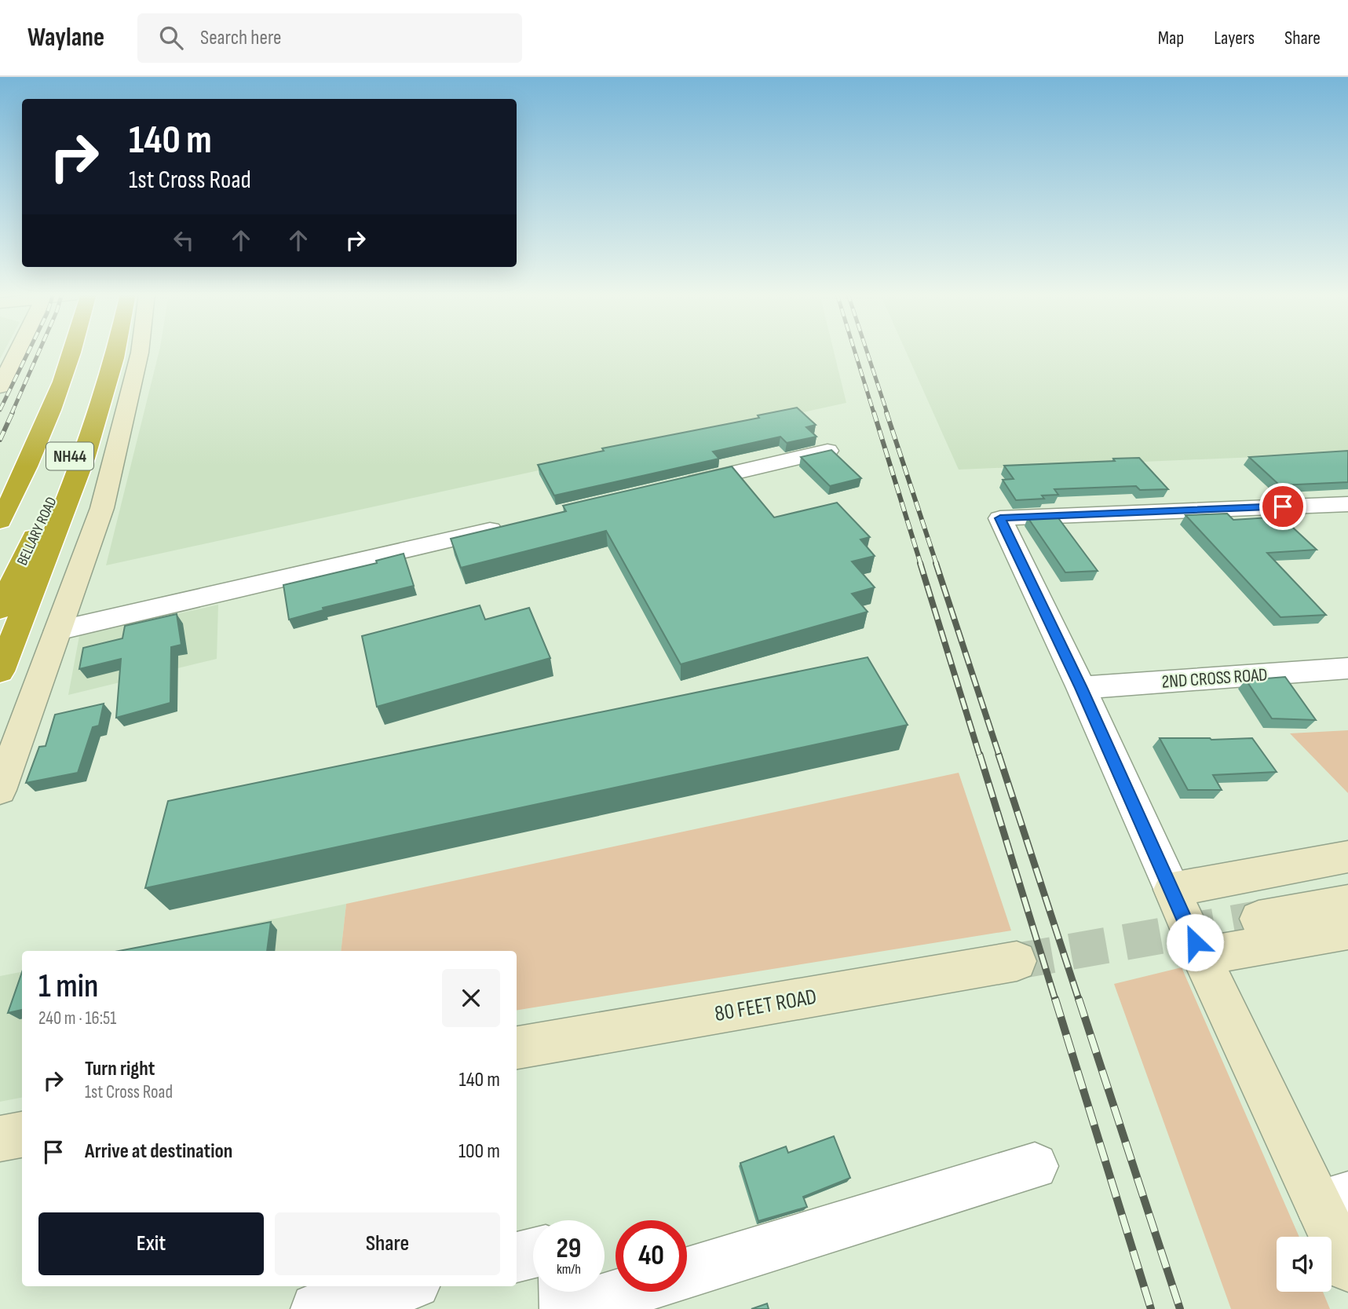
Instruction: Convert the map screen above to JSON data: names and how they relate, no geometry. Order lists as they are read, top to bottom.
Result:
{
  "streets": {
    "highway": ["NH44", "BELLARY ROAD"],
    "street": ["2ND CROSS ROAD", "80 FEET ROAD"]
  },
  "page": {
    "header": "Waylane",
    "search": "Search here",
    "nav": ["Map", "Layers", "Share"],
    "turn": ["140 m", "1st Cross Road"],
    "heading": ["1 min", "240 m · 16:51"],
    "list": [
      {
        "name": "Turn right",
        "note": "1st Cross Road",
        "value": "140 m"
      },
      {
        "name": "Arrive at destination",
        "value": "100 m"
      }
    ],
    "buttons": ["Exit", "Share"],
    "speed": "29 km/h",
    "limit": "40"
  }
}
